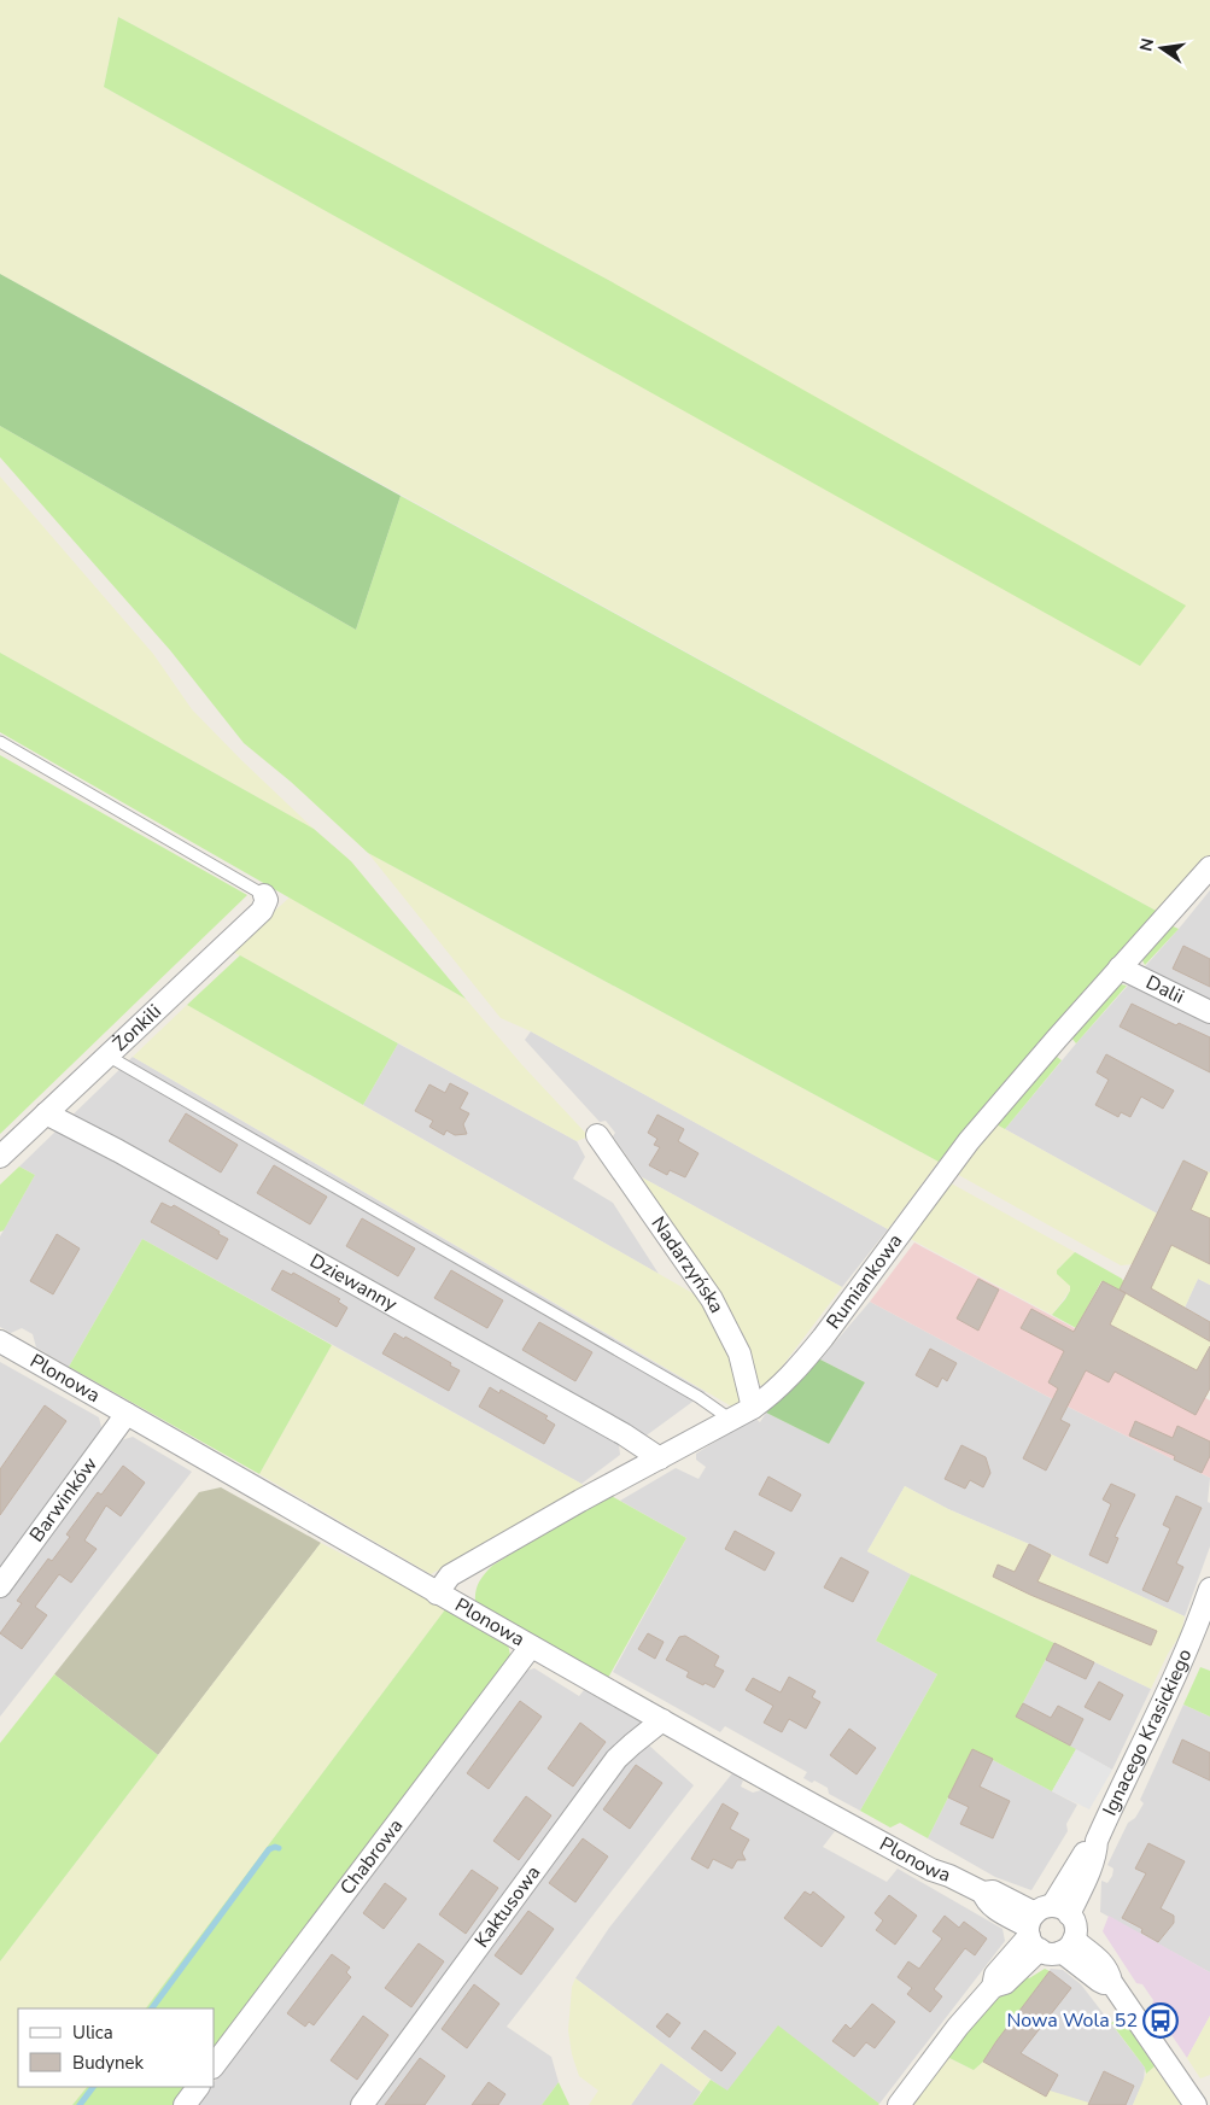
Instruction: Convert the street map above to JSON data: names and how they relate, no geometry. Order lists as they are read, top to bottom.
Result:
{
  "streets": {
    "street": [
      "Dalii",
      "Żonkili",
      "Nadarzyńska",
      "Rumiankowa",
      "Dziewanny",
      "Plonowa",
      "Barwinków",
      "Ignacego Krasickiego",
      "Chabrowa",
      "Kaktusowa"
    ]
  },
  "crossings": [
    ["Dalii", "Rumiankowa"],
    ["Żonkili", "Dziewanny"],
    ["Nadarzyńska", "Rumiankowa"],
    ["Rumiankowa", "Dziewanny"],
    ["Rumiankowa", "Plonowa"],
    ["Plonowa", "Barwinków"],
    ["Plonowa", "Ignacego Krasickiego"],
    ["Plonowa", "Chabrowa"],
    ["Plonowa", "Kaktusowa"]
  ],
  "places": {
    "bus stop": ["Nowa Wola 52"]
  },
  "legend": ["Ulica", "Budynek"],
  "north": "left"
}
